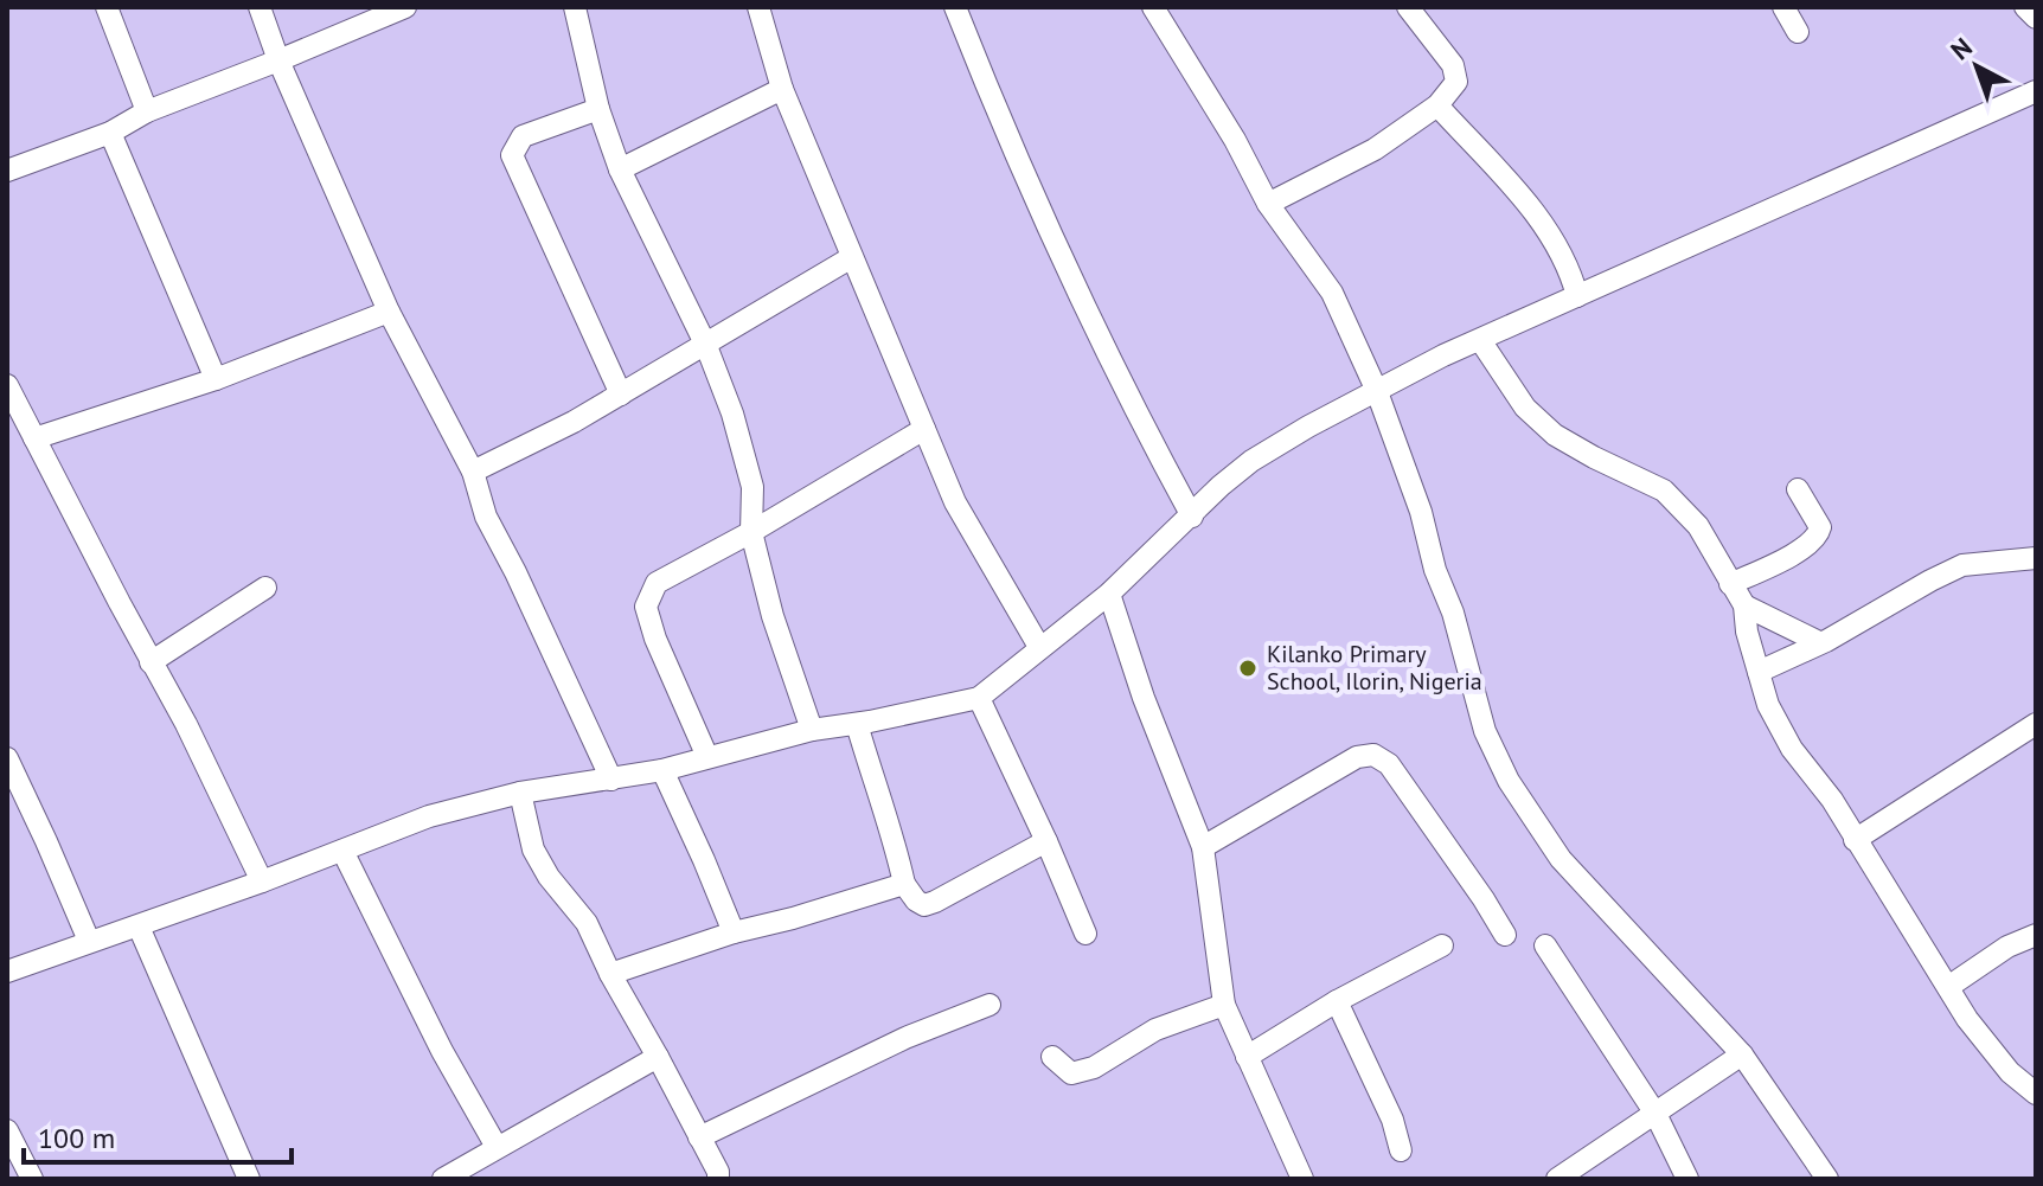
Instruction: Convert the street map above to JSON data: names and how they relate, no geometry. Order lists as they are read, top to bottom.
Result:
{
  "places": ["Kilanko Primary School, Ilorin, Nigeria"],
  "scale_bar": "100 m",
  "north": "top left"
}
